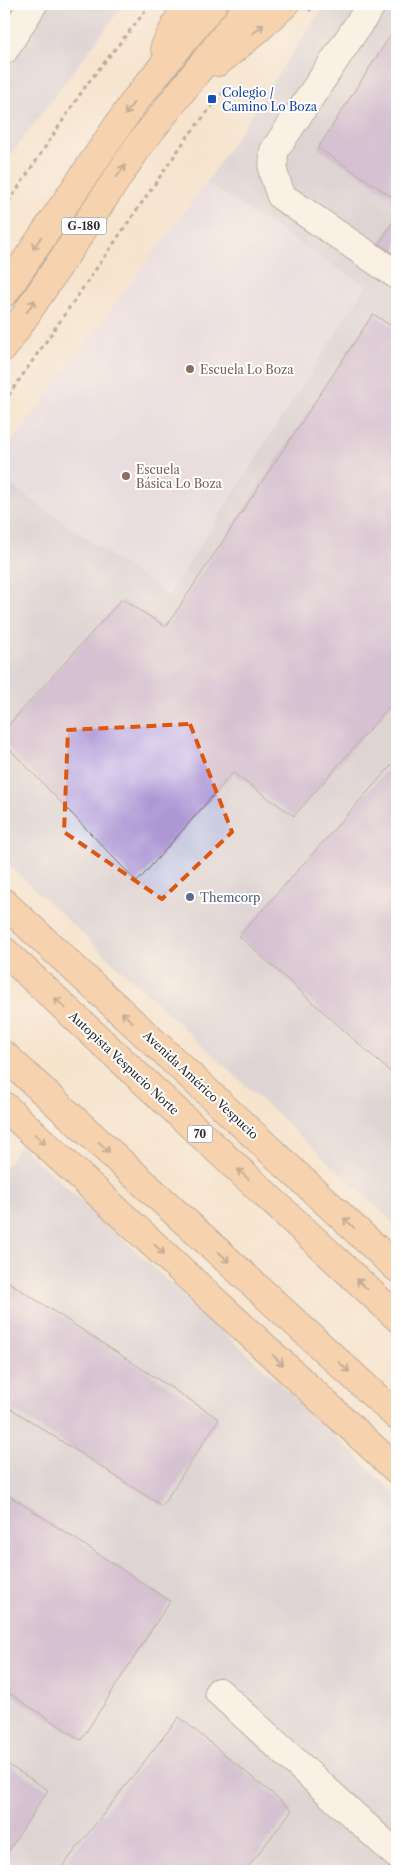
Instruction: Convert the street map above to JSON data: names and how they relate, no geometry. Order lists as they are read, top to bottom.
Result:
{
  "streets": {
    "main road": [
      "G-180",
      "Autopista Vespucio Norte",
      "Avenida Américo Vespucio",
      "70"
    ]
  },
  "places": {
    "transit": ["Colegio / Camino Lo Boza"],
    "other": ["Escuela Lo Boza", "Escuela Básica Lo Boza", "Themcorp"]
  }
}
